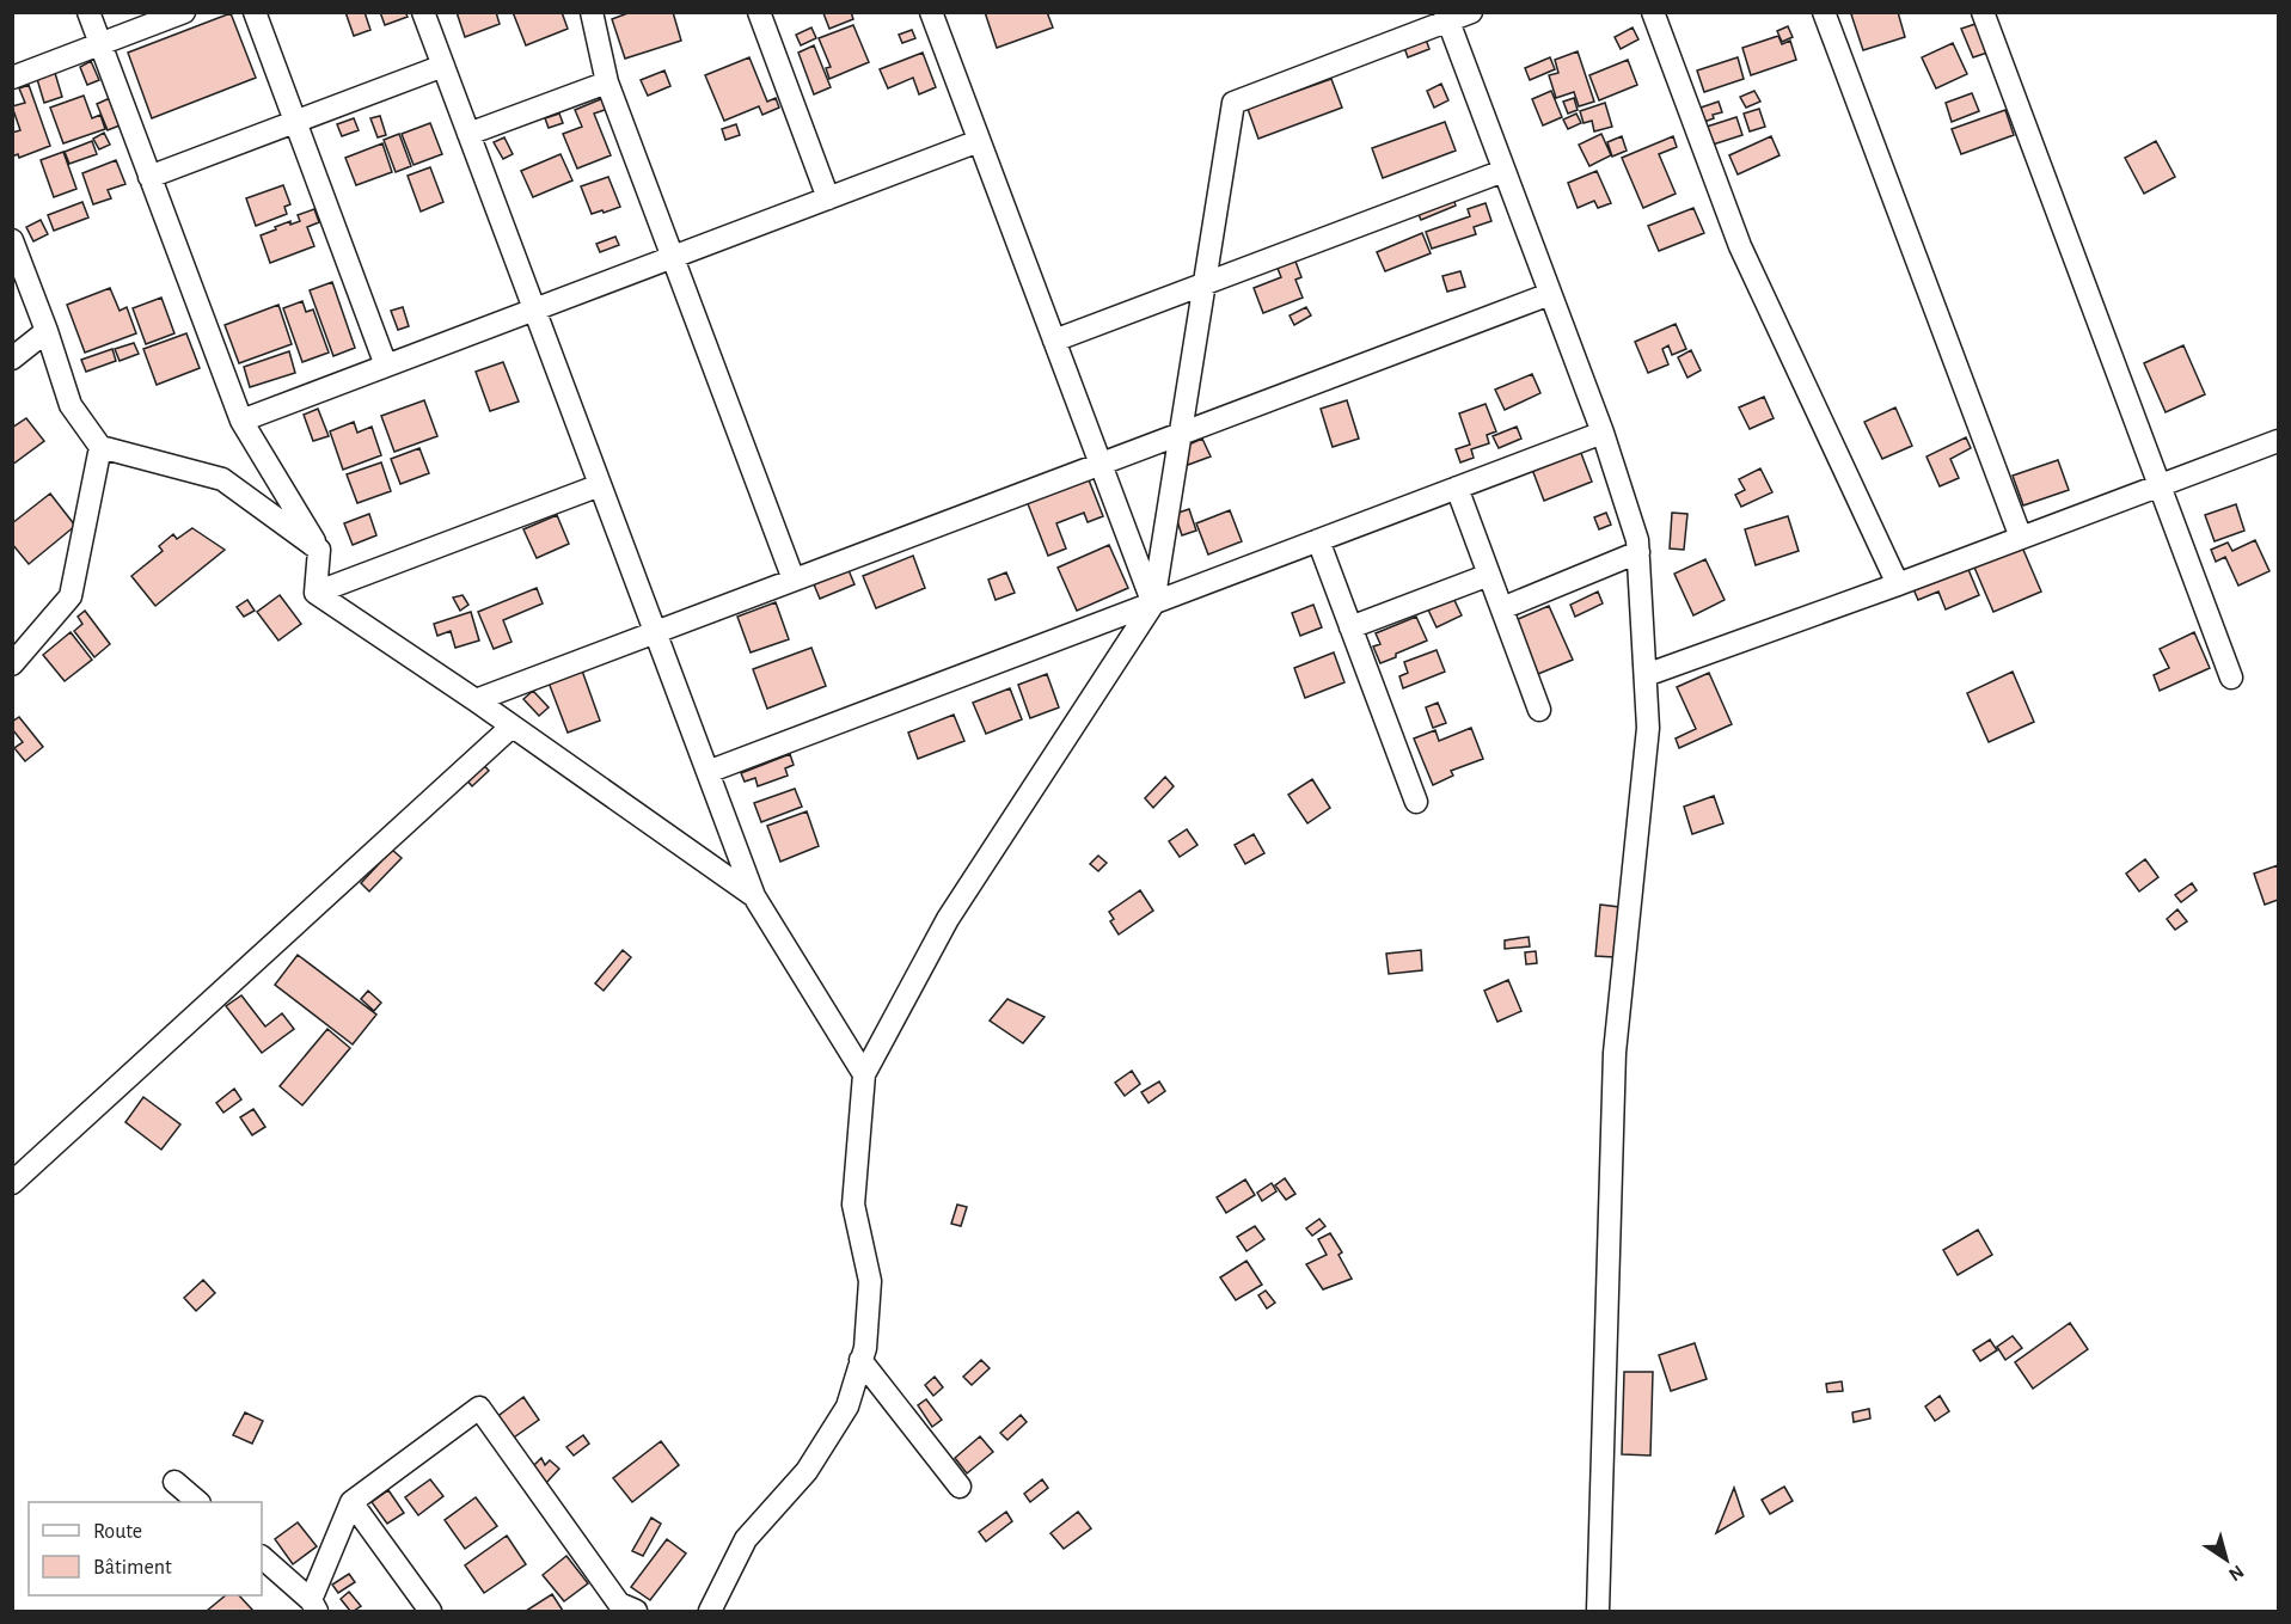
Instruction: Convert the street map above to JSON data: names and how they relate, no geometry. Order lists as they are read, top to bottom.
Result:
{
  "legend": ["Route", "Bâtiment"],
  "north": "bottom right"
}
